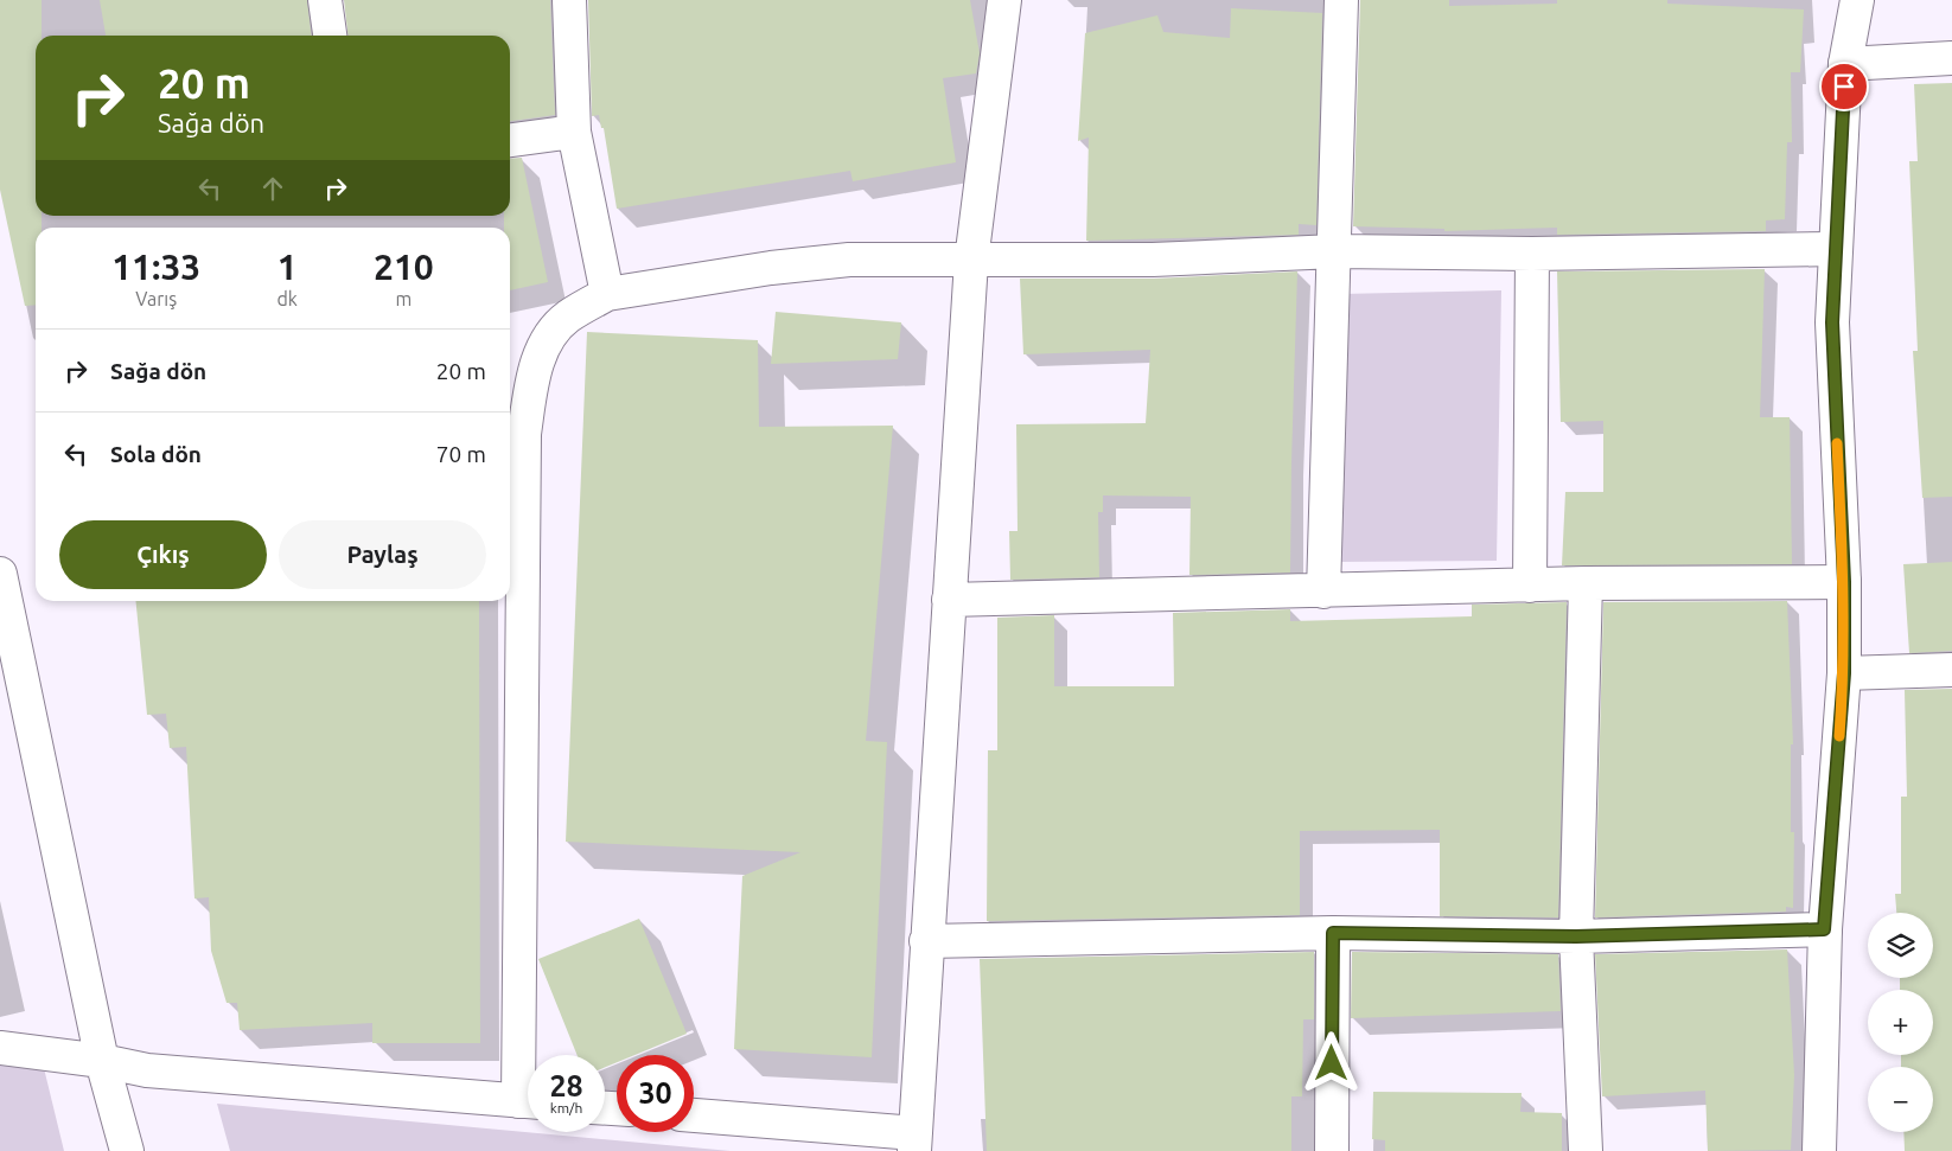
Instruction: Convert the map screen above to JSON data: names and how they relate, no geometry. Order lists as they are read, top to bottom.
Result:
{
  "page": {
    "turn": ["20 m", "Sağa dön"],
    "eta": [
      "11:33",
      "Varış",
      "1",
      "dk",
      "210",
      "m"
    ],
    "list": [
      {
        "name": "Sağa dön",
        "value": "20 m"
      },
      {
        "name": "Sola dön",
        "value": "70 m"
      }
    ],
    "buttons": ["Çıkış", "Paylaş"],
    "map_buttons": ["+", "−"],
    "speed": "28 km/h",
    "limit": "30"
  }
}
